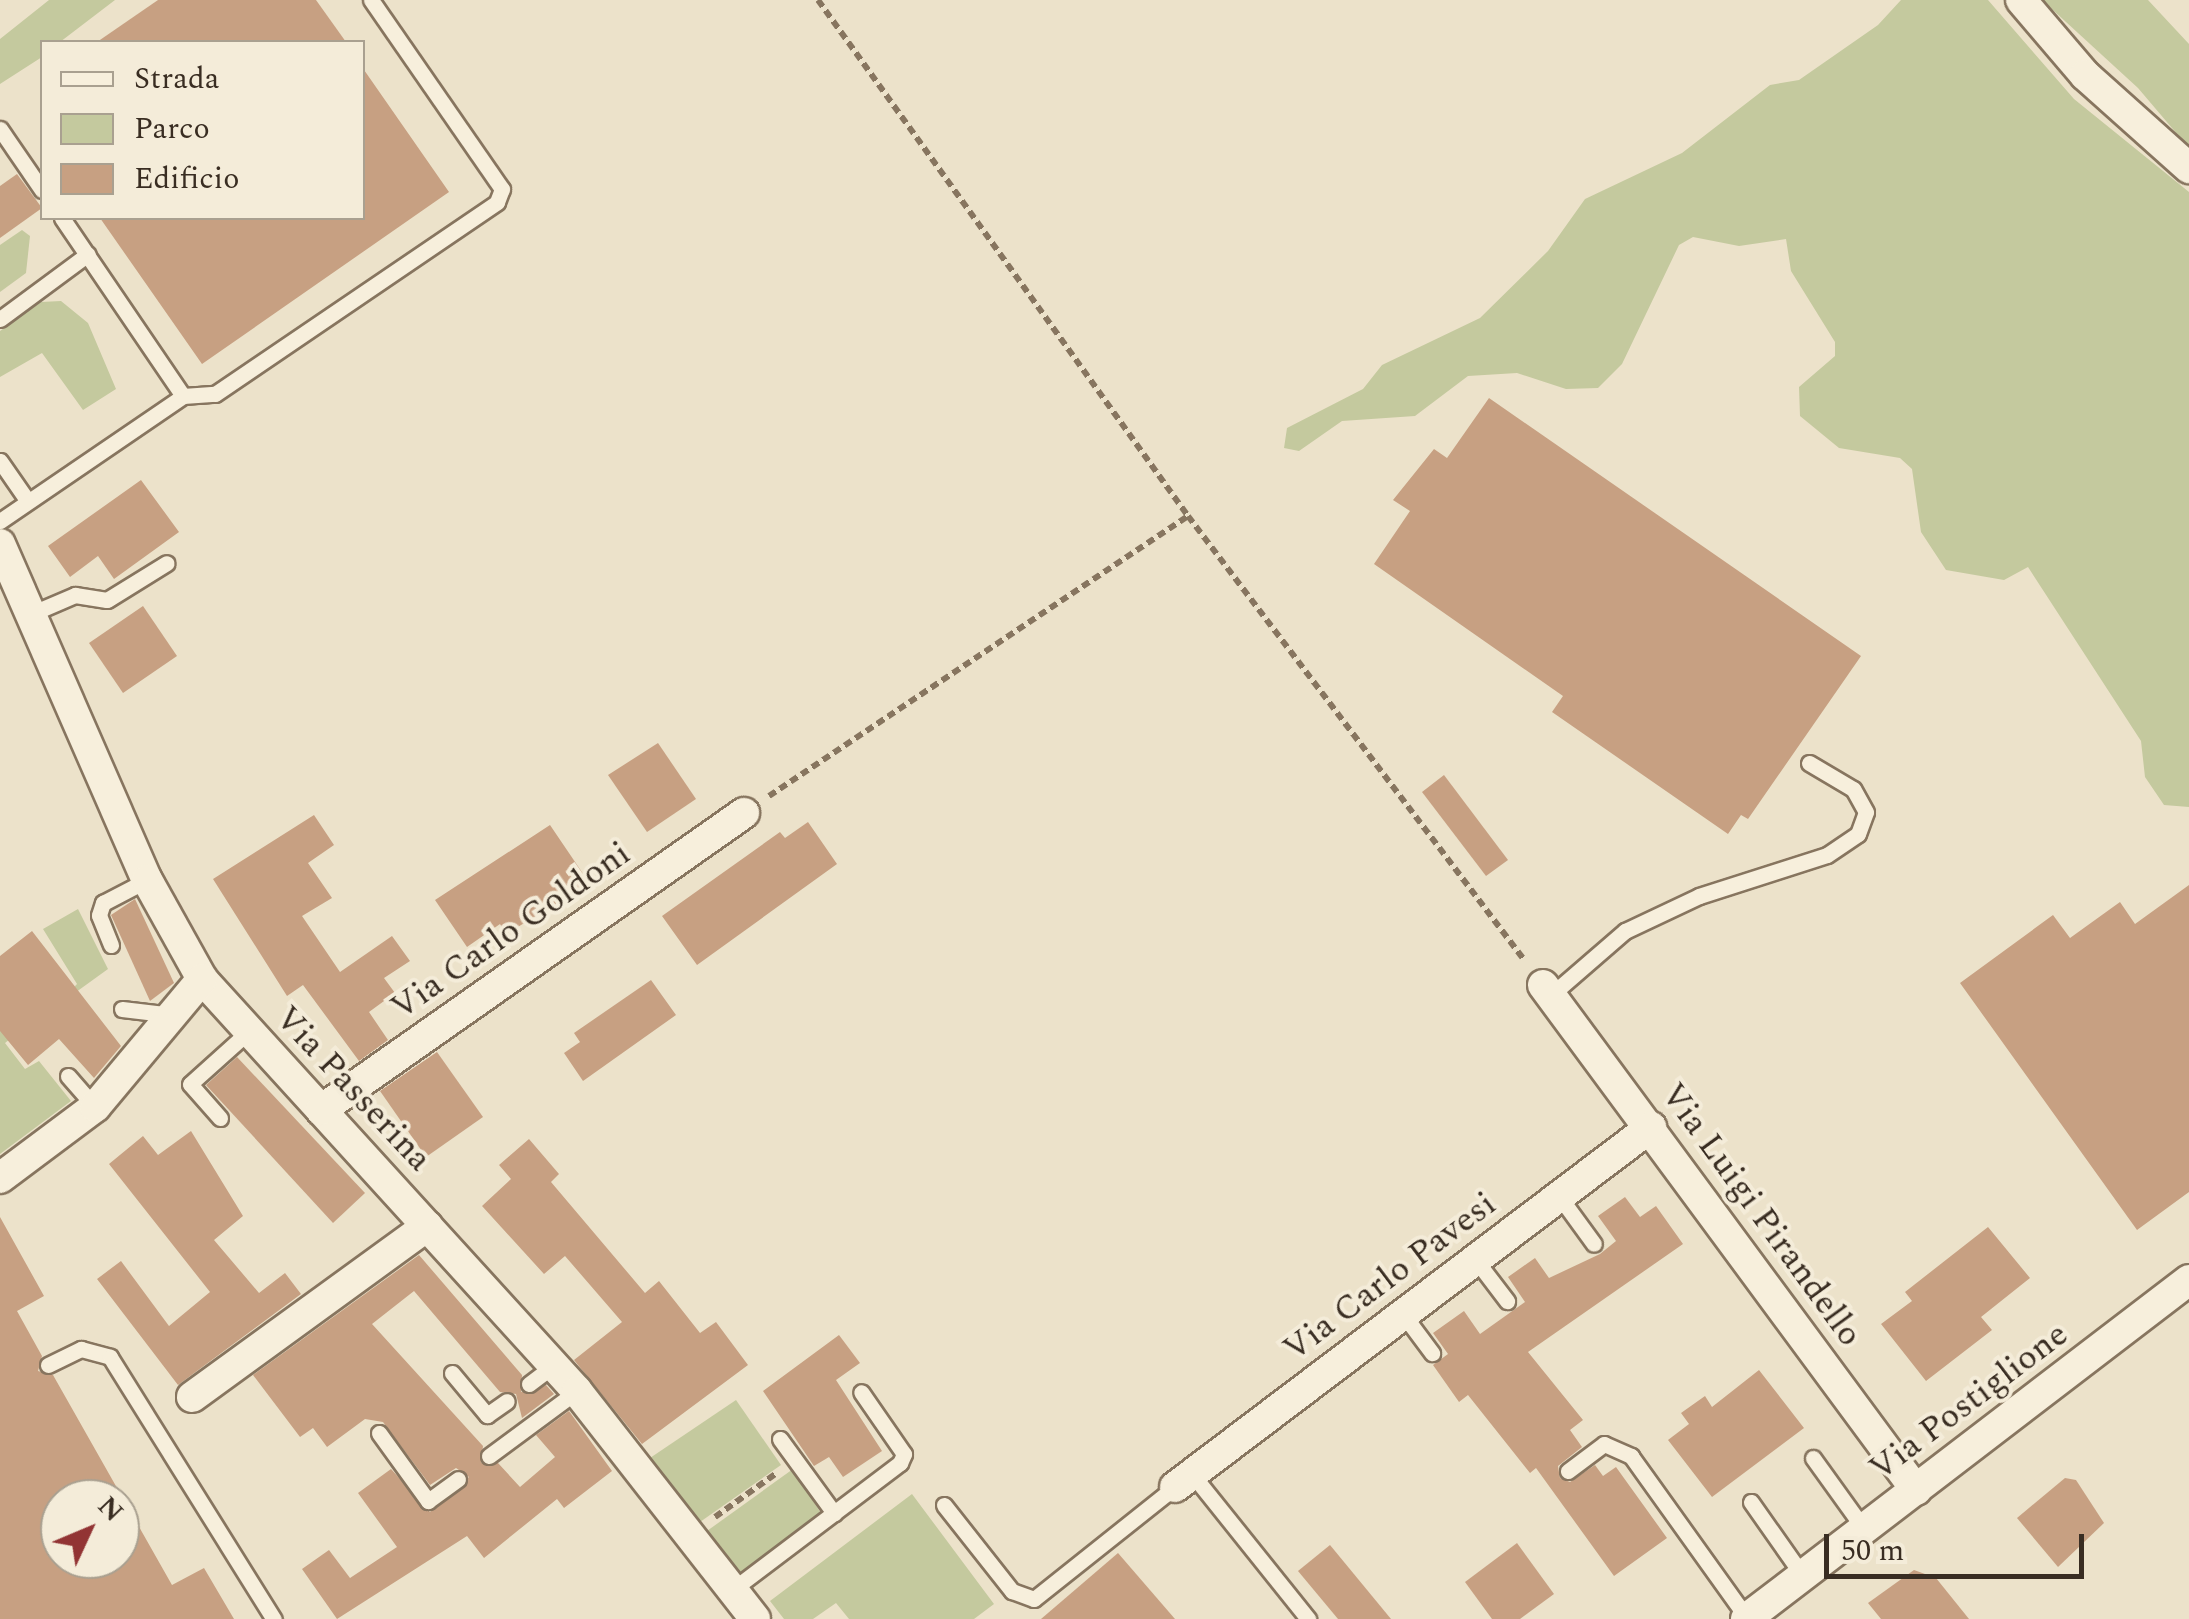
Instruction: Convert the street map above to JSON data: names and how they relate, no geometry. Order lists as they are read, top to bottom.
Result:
{
  "streets": {
    "street": [
      "Via Carlo Goldoni",
      "Via Passerina",
      "Via Luigi Pirandello",
      "Via Carlo Pavesi",
      "Via Postiglione"
    ]
  },
  "crossings": [
    ["Via Carlo Goldoni", "Via Passerina"],
    ["Via Luigi Pirandello", "Via Carlo Pavesi"],
    ["Via Luigi Pirandello", "Via Postiglione"]
  ],
  "legend": ["Strada", "Parco", "Edificio"],
  "scale_bar": "50 m",
  "north": "top right"
}
